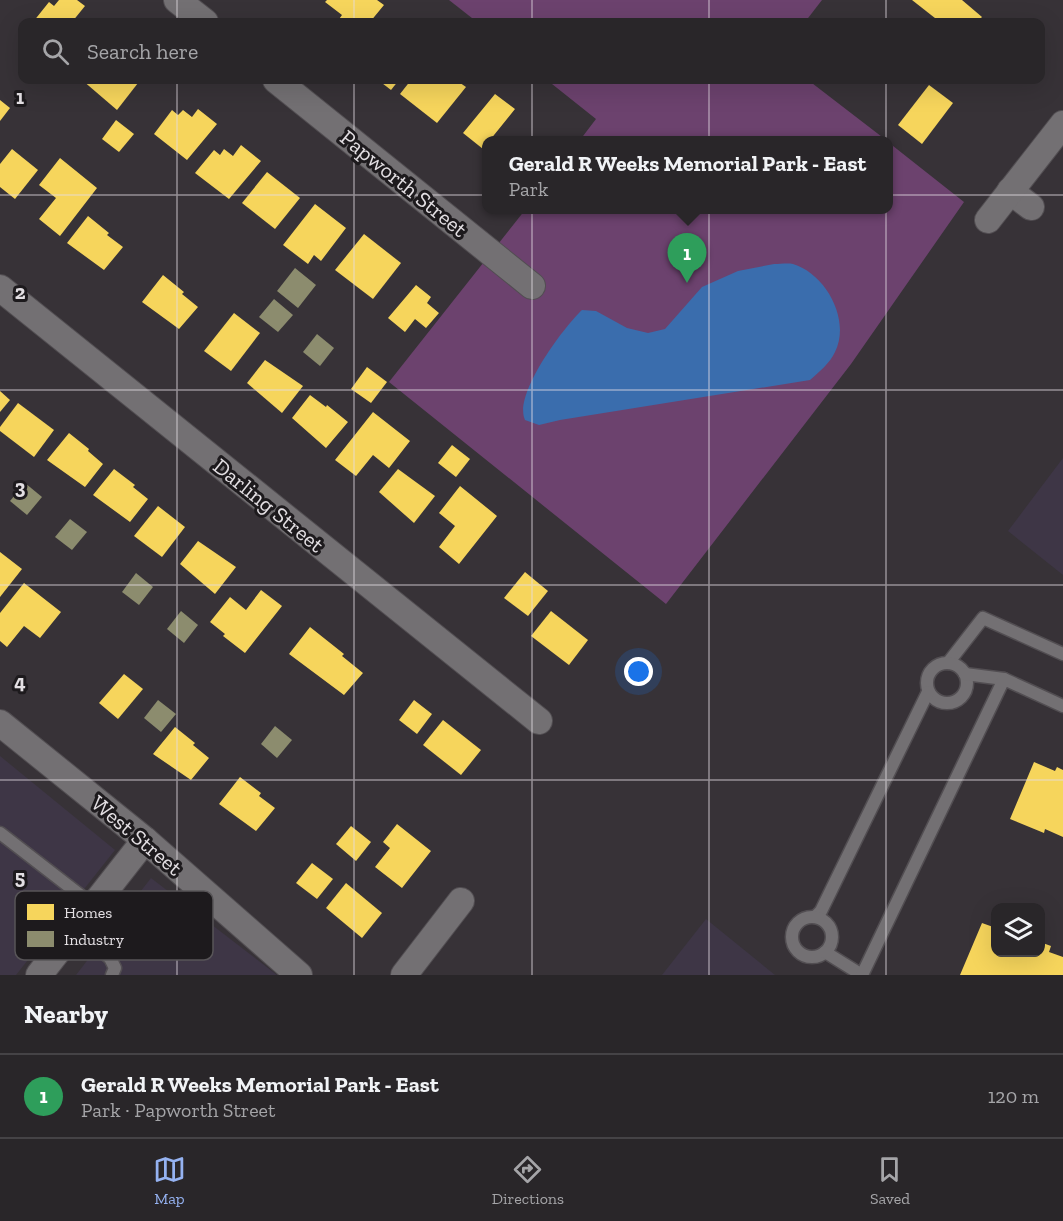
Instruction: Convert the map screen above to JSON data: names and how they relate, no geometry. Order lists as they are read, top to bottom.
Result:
{
  "streets": {
    "street": ["Papworth Street", "Darling Street", "West Street"]
  },
  "legend": ["Homes", "Industry"],
  "page": {
    "search": "Search here",
    "popup": ["Gerald R Weeks Memorial Park - East", "Park"],
    "pins": "1",
    "heading": "Nearby",
    "list": [
      {
        "mark": "1",
        "name": "Gerald R Weeks Memorial Park - East",
        "note": "Park · Papworth Street",
        "value": "120 m"
      }
    ],
    "nav": ["Map", "Directions", "Saved"]
  },
  "grid": {
    "rows": [
      "1",
      "2",
      "3",
      "4",
      "5"
    ]
  }
}
